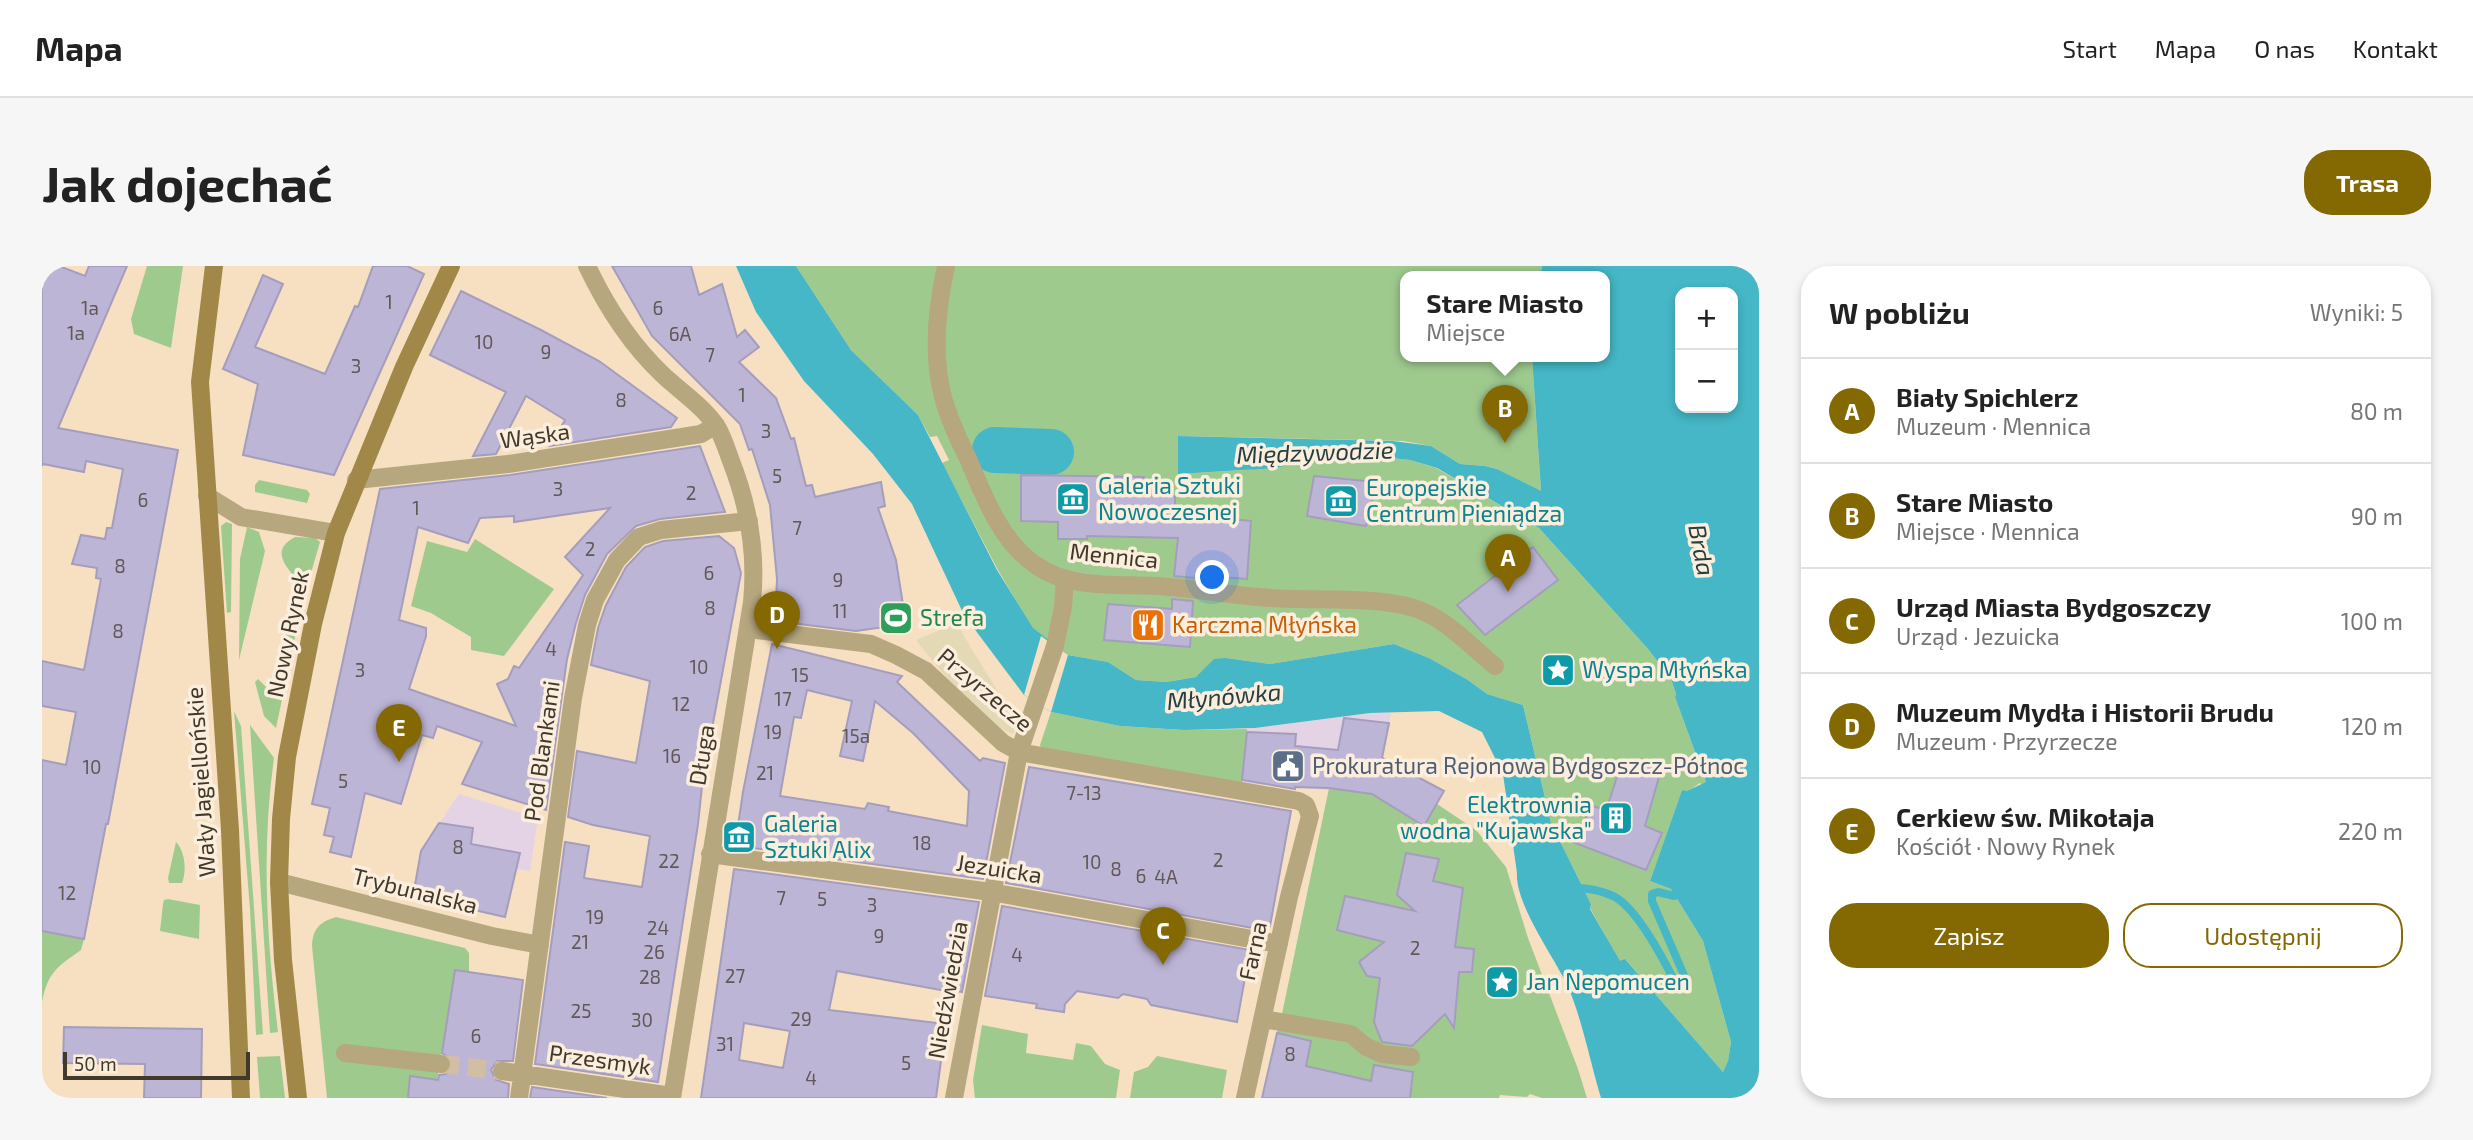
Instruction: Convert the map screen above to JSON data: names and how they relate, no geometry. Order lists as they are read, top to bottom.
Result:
{
  "streets": {
    "main road": ["Nowy Rynek", "Wały Jagiellońskie"],
    "street": [
      "Wąska",
      "Mennica",
      "Przyrzecze",
      "Pod Blankami",
      "Długa",
      "Jezuicka",
      "Trybunalska",
      "Farna",
      "Niedźwiedzia",
      "Przesmyk"
    ]
  },
  "crossings": [
    ["Wąska", "Nowy Rynek"],
    ["Wąska", "Długa"],
    ["Mennica", "Niedźwiedzia"],
    ["Nowy Rynek", "Trybunalska"],
    ["Przyrzecze", "Długa"],
    ["Przyrzecze", "Farna"],
    ["Przyrzecze", "Niedźwiedzia"],
    ["Pod Blankami", "Długa"],
    ["Pod Blankami", "Trybunalska"],
    ["Pod Blankami", "Przesmyk"],
    ["Długa", "Jezuicka"],
    ["Długa", "Przesmyk"],
    ["Jezuicka", "Farna"],
    ["Jezuicka", "Niedźwiedzia"]
  ],
  "water": ["Międzywodzie", "Brda", "Młynówka"],
  "places": {
    "museum": ["Galeria Sztuki Nowoczesnej", "Europejskie Centrum Pieniądza", "Galeria Sztuki Alix"],
    "sports": ["Strefa"],
    "restaurant": ["Karczma Młyńska"],
    "place": ["Wyspa Młyńska", "Jan Nepomucen"],
    "public building": ["Prokuratura Rejonowa Bydgoszcz-Północ"],
    "building": ["Elektrownia wodna \"Kujawska\""]
  },
  "house_numbers": [
    "1",
    "1a",
    "6",
    "1a",
    "6A",
    "10",
    "9",
    "7",
    "3",
    "1",
    "8",
    "3",
    "5",
    "3",
    "2",
    "6",
    "1",
    "7",
    "2",
    "8",
    "6",
    "9",
    "8",
    "11",
    "8",
    "4",
    "10",
    "3",
    "15",
    "17",
    "12",
    "19",
    "15a",
    "16",
    "10",
    "21",
    "5",
    "7-13",
    "18",
    "8",
    "2",
    "22",
    "10",
    "8",
    "6",
    "4A",
    "12",
    "7",
    "5",
    "3",
    "19",
    "24",
    "9",
    "21",
    "2",
    "26",
    "4",
    "27",
    "28",
    "25",
    "29",
    "30",
    "6",
    "31",
    "8",
    "5",
    "4"
  ],
  "scale_bar": "50 m",
  "page": {
    "header": "Mapa",
    "nav": [
      "Start",
      "Mapa",
      "O nas",
      "Kontakt"
    ],
    "buttons": [
      "Trasa",
      ["Zapisz", "Udostępnij"]
    ],
    "title": "Jak dojechać",
    "heading": ["W pobliżu", "Wyniki: 5"],
    "popup": ["Stare Miasto", "Miejsce"],
    "map_buttons": ["+", "−"],
    "list": [
      {
        "mark": "A",
        "name": "Biały Spichlerz",
        "note": "Muzeum · Mennica",
        "value": "80 m"
      },
      {
        "mark": "B",
        "name": "Stare Miasto",
        "note": "Miejsce · Mennica",
        "value": "90 m"
      },
      {
        "mark": "C",
        "name": "Urząd Miasta Bydgoszczy",
        "note": "Urząd · Jezuicka",
        "value": "100 m"
      },
      {
        "mark": "D",
        "name": "Muzeum Mydła i Historii Brudu",
        "note": "Muzeum · Przyrzecze",
        "value": "120 m"
      },
      {
        "mark": "E",
        "name": "Cerkiew św. Mikołaja",
        "note": "Kościół · Nowy Rynek",
        "value": "220 m"
      }
    ],
    "pins": [
      "B",
      "A",
      "D",
      "E",
      "C"
    ],
    "scale": "50 m"
  }
}
